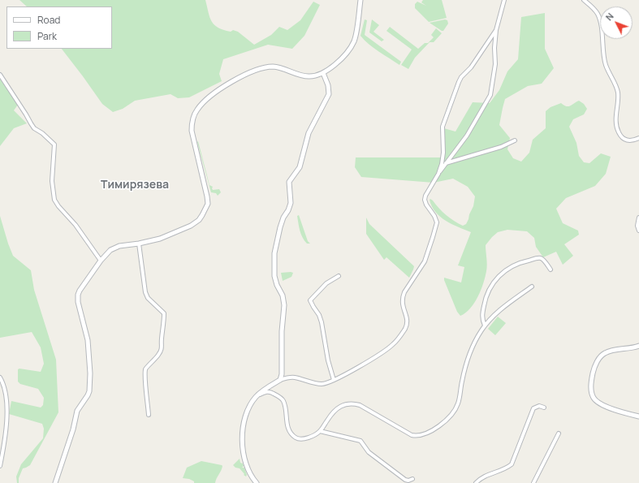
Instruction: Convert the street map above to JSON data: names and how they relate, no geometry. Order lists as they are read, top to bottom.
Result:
{
  "districts": ["Тимирязева"],
  "legend": ["Road", "Park"],
  "north": "top left"
}
